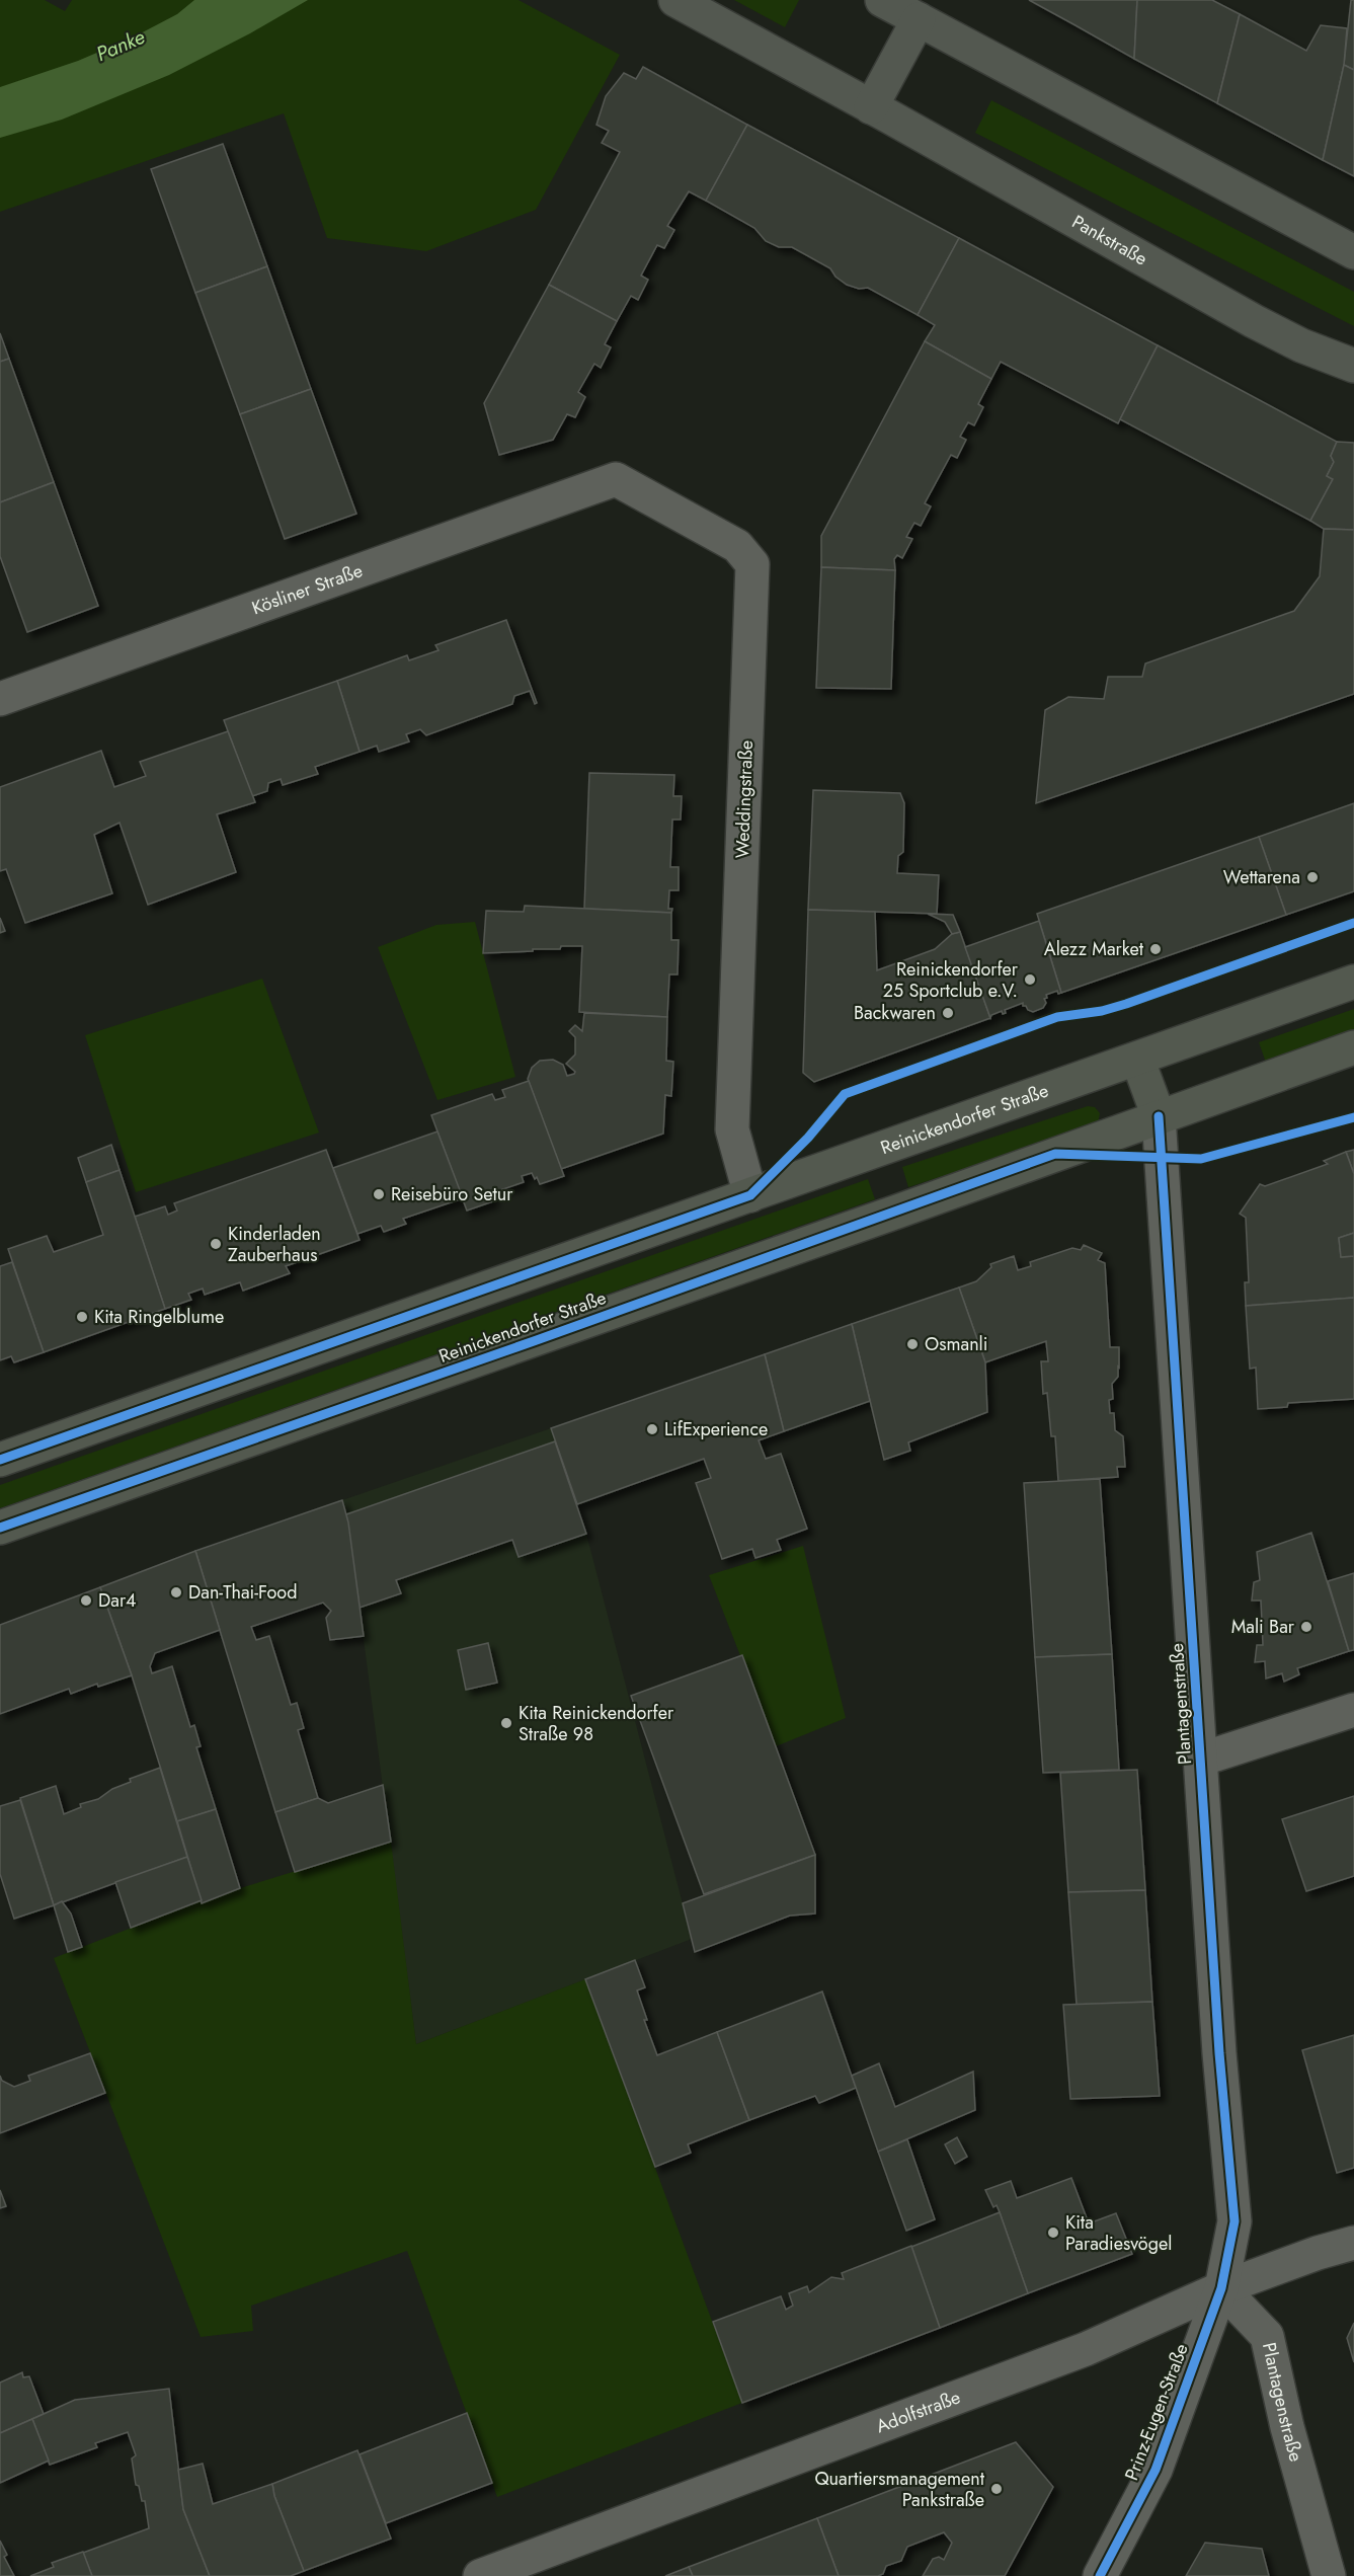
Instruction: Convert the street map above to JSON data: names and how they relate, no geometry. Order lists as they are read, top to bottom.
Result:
{
  "streets": {
    "main road": ["Pankstraße", "Reinickendorfer Straße"],
    "street": [
      "Kösliner Straße",
      "Weddingstraße",
      "Plantagenstraße",
      "Adolfstraße",
      "Prinz-Eugen-Straße"
    ]
  },
  "crossings": [
    ["Kösliner Straße", "Weddingstraße"],
    ["Weddingstraße", "Reinickendorfer Straße"],
    ["Reinickendorfer Straße", "Plantagenstraße"],
    ["Plantagenstraße", "Adolfstraße"],
    ["Plantagenstraße", "Prinz-Eugen-Straße"],
    ["Adolfstraße", "Prinz-Eugen-Straße"]
  ],
  "water": ["Panke"],
  "places": [
    "Wettarena",
    "Alezz Market",
    "Reinickendorfer 25 Sportclub e.V.",
    "Backwaren",
    "Reisebüro Setur",
    "Kinderladen Zauberhaus",
    "Kita Ringelblume",
    "Osmanli",
    "LifExperience",
    "Dan-Thai-Food",
    "Dar4",
    "Mali Bar",
    "Kita Reinickendorfer Straße 98",
    "Kita Paradiesvögel",
    "Quartiersmanagement Pankstraße"
  ]
}
